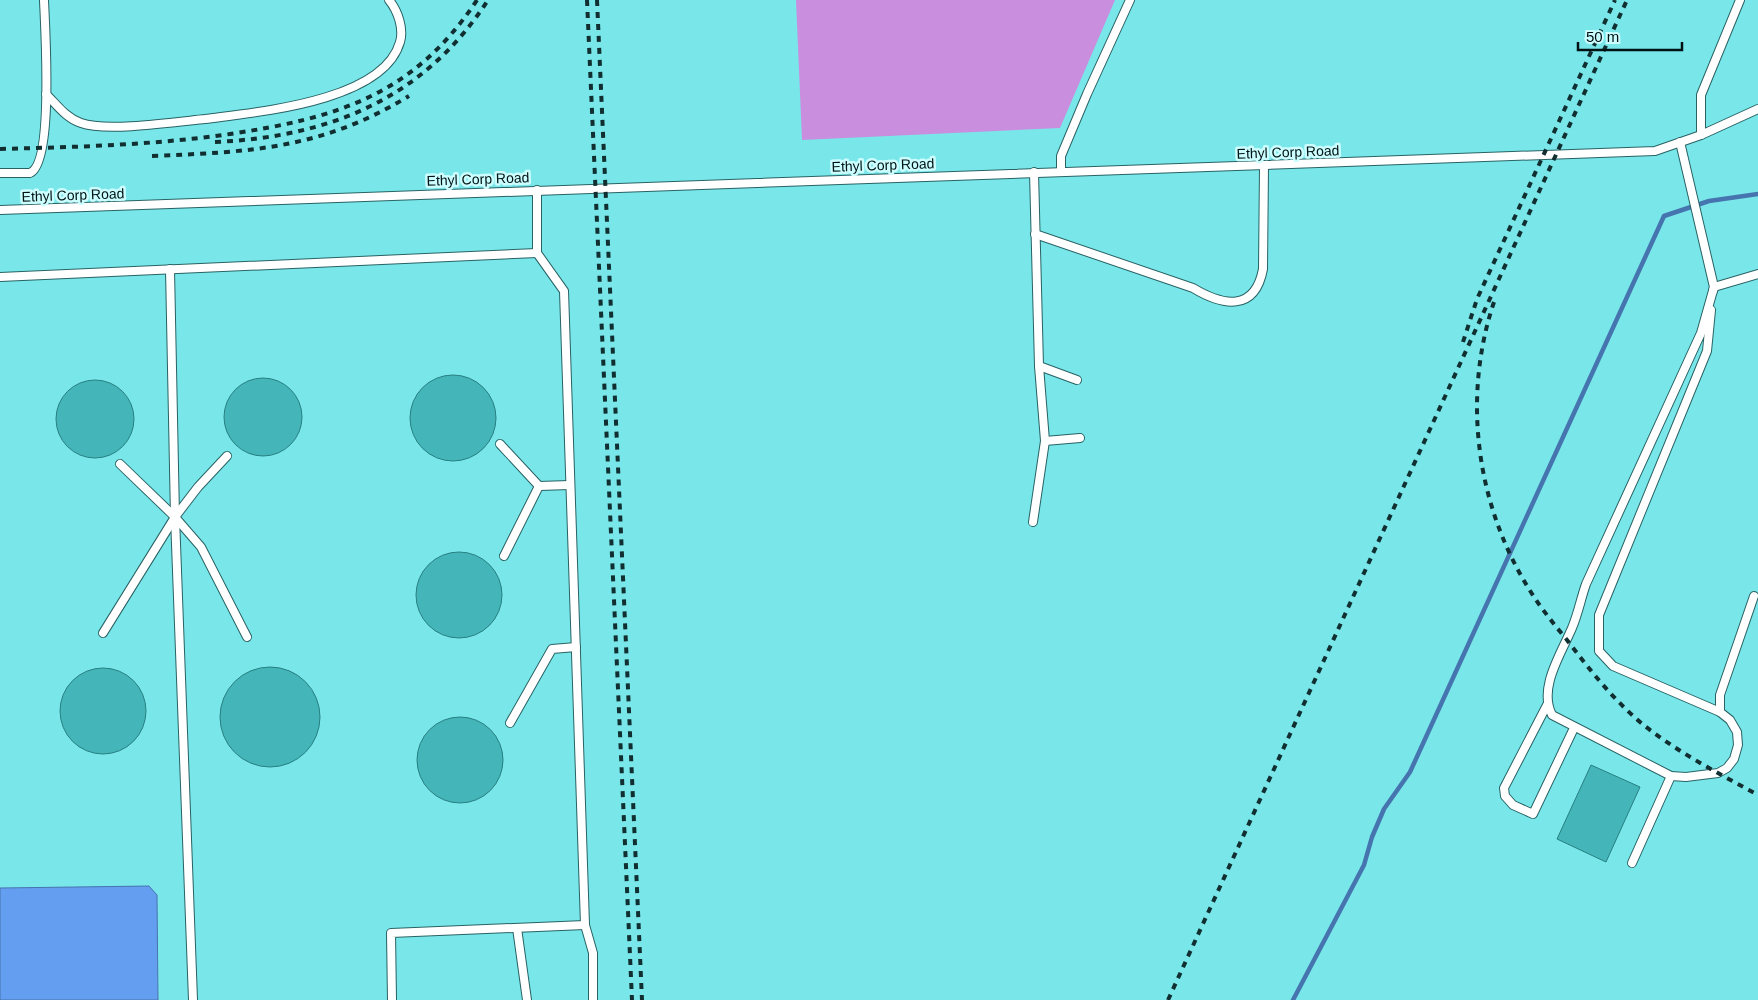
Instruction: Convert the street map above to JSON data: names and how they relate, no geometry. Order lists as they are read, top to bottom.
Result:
{
  "streets": {
    "lane": ["Ethyl Corp Road"]
  },
  "scale_bar": "50 m"
}
